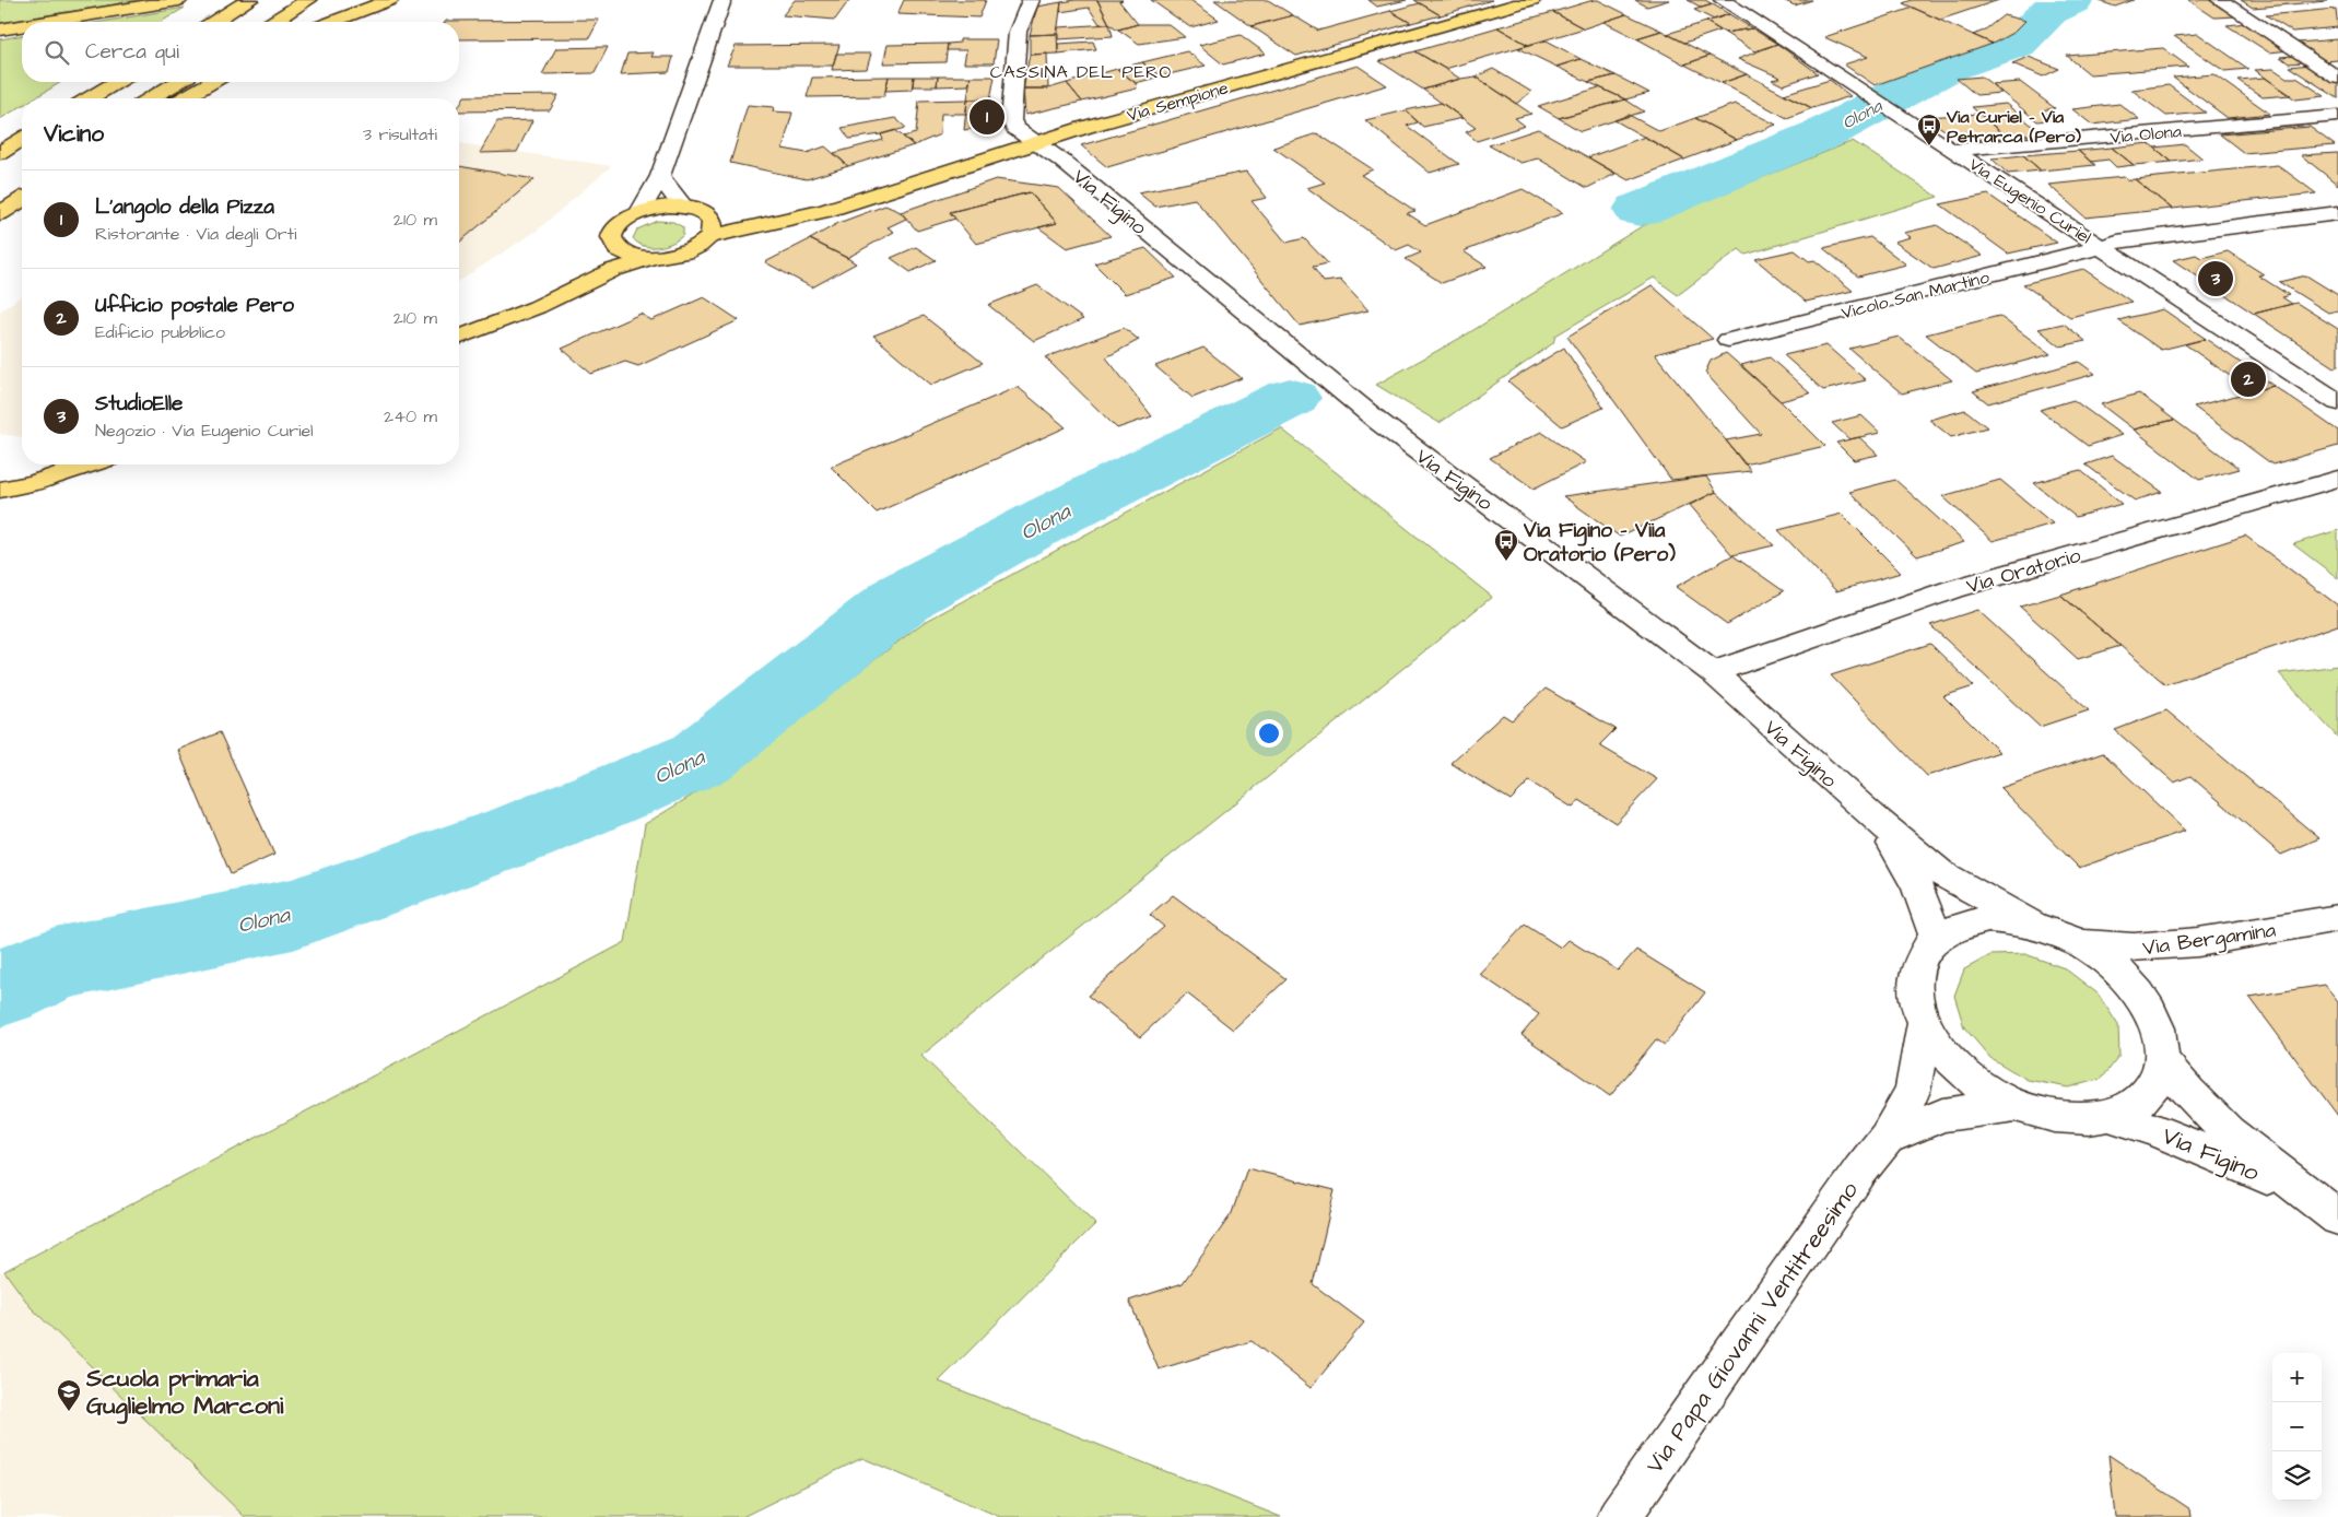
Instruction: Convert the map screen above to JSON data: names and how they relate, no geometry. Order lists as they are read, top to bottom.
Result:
{
  "streets": {
    "main road": ["Via Sempione"],
    "street": [
      "Via Olona",
      "Via Eugenio Curiel",
      "Via Figino",
      "Vicolo San Martino",
      "Via Oratorio",
      "Via Bergamina",
      "Via Papa Giovanni Ventitreesimo"
    ]
  },
  "crossings": [
    ["Via Sempione", "Via Figino"],
    ["Via Olona", "Via Eugenio Curiel"],
    ["Via Eugenio Curiel", "Vicolo San Martino"],
    ["Via Figino", "Via Oratorio"]
  ],
  "districts": ["CASSINA DEL PERO"],
  "water": ["Olona"],
  "places": {
    "bus stop": ["Via Curiel - Via Petrarca (Pero)", "Via Figino - Viia Oratorio (Pero)"],
    "school or university": ["Scuola primaria Guglielmo Marconi"]
  },
  "page": {
    "search": "Cerca qui",
    "pins": ["1", "3", "2"],
    "heading": ["Vicino", "3 risultati"],
    "list": [
      {
        "mark": "1",
        "name": "L'angolo della Pizza",
        "note": "Ristorante · Via degli Orti",
        "value": "210 m"
      },
      {
        "mark": "2",
        "name": "Ufficio postale Pero",
        "note": "Edificio pubblico",
        "value": "210 m"
      },
      {
        "mark": "3",
        "name": "StudioElle",
        "note": "Negozio · Via Eugenio Curiel",
        "value": "240 m"
      }
    ],
    "map_buttons": ["+", "−"]
  }
}
